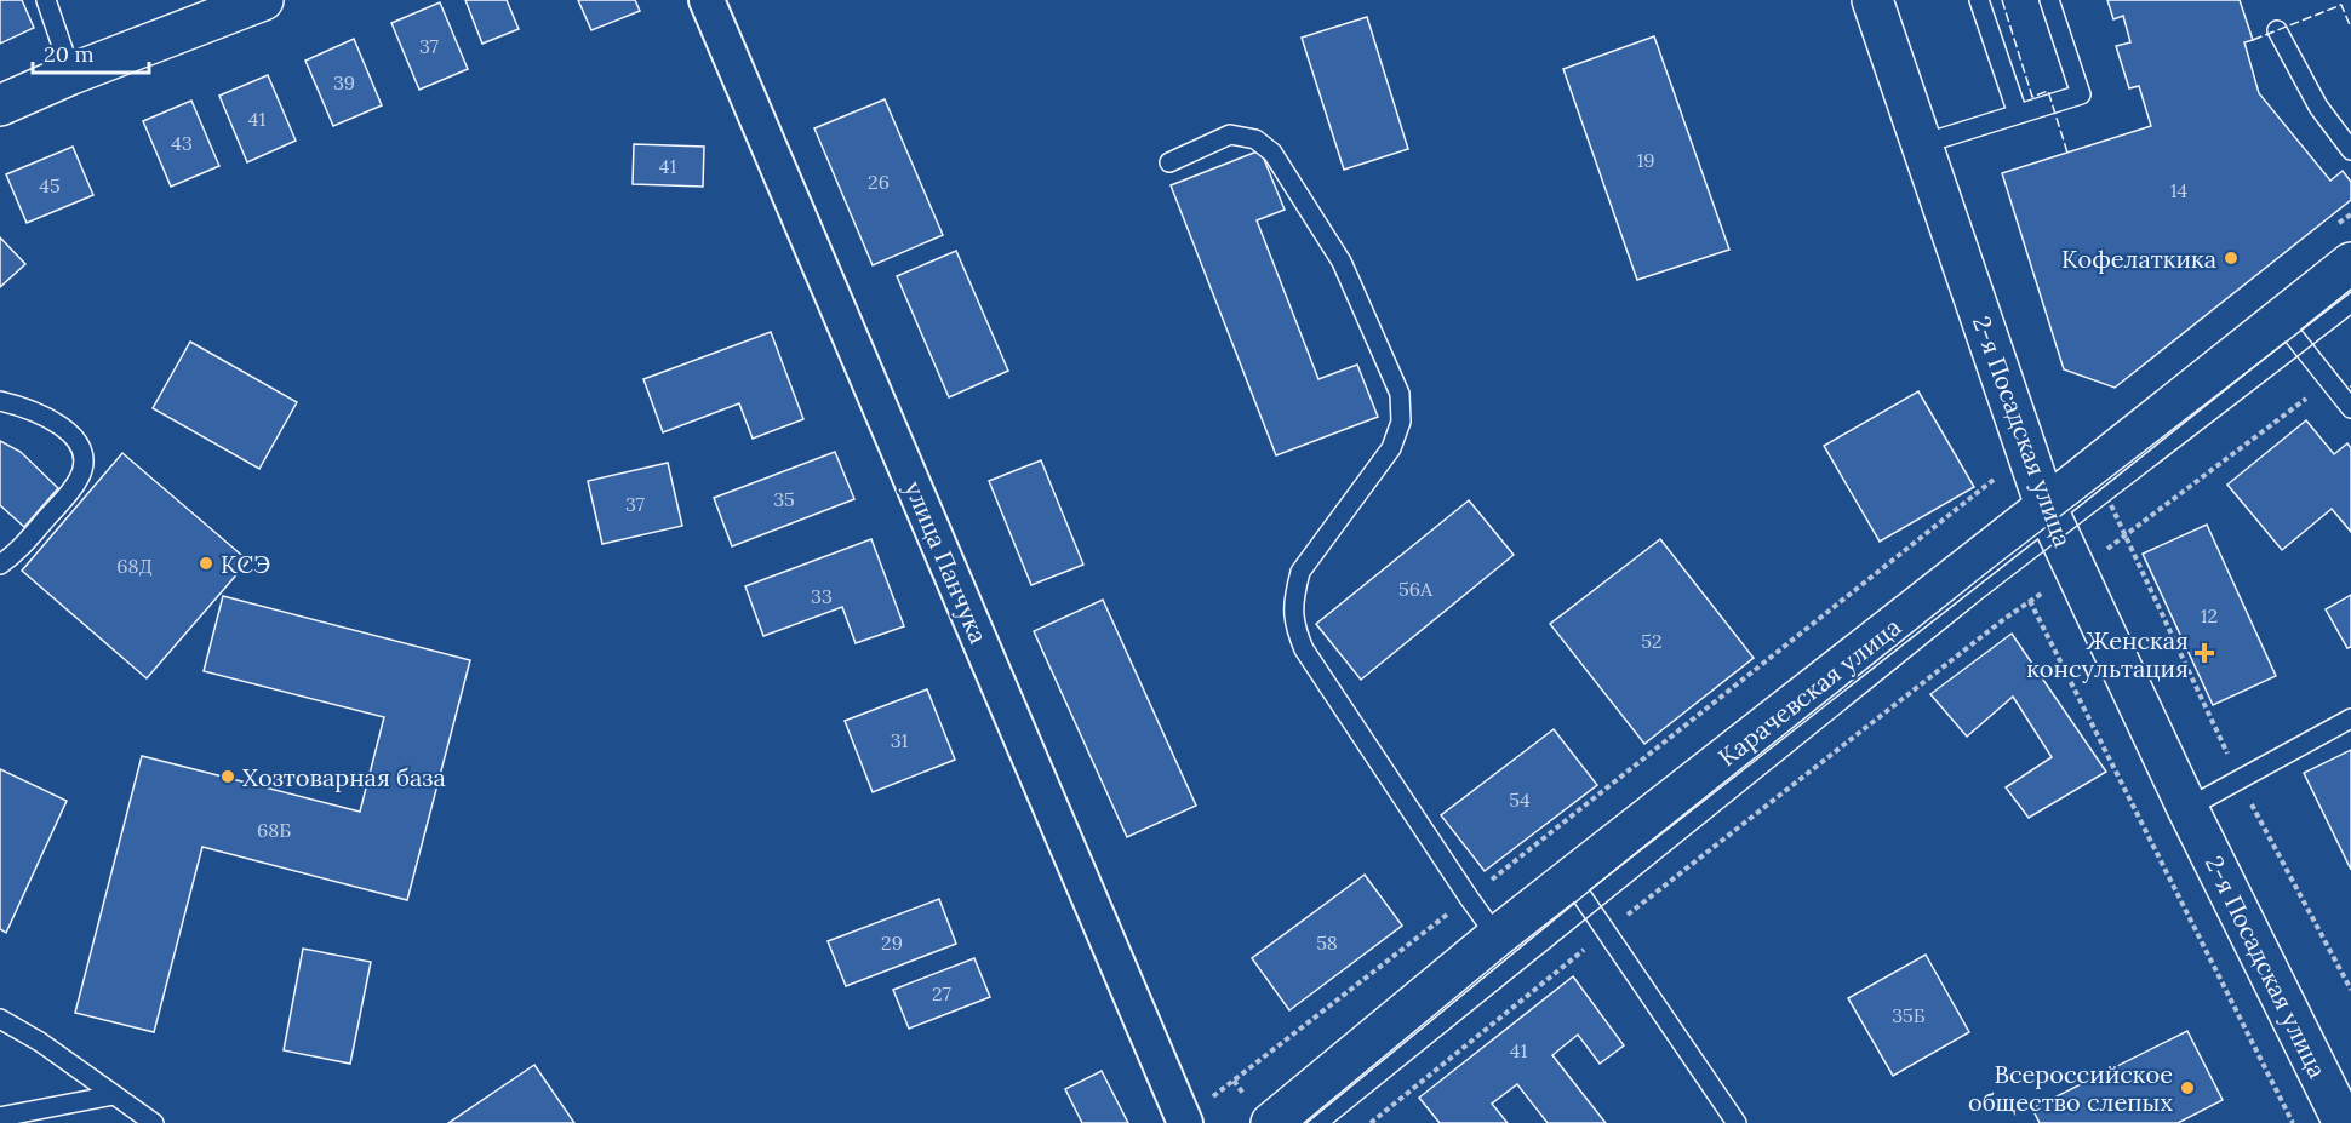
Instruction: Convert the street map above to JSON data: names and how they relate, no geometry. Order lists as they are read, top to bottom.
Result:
{
  "streets": {
    "street": ["2-я Посадская улица", "улица Панчука", "Карачевская улица"]
  },
  "crossings": [
    ["2-я Посадская улица", "Карачевская улица"]
  ],
  "places": {
    "other": [
      "Кофелаткика",
      "КСЭ",
      "Хозтоварная база",
      "Всероссийское общество слепых"
    ],
    "health": ["Женская консультация"]
  },
  "house_numbers": [
    "37",
    "39",
    "41",
    "43",
    "19",
    "41",
    "26",
    "45",
    "14",
    "35",
    "37",
    "68Д",
    "56А",
    "33",
    "12",
    "52",
    "31",
    "54",
    "68Б",
    "29",
    "58",
    "27",
    "35Б",
    "41"
  ],
  "scale_bar": "20 m"
}
